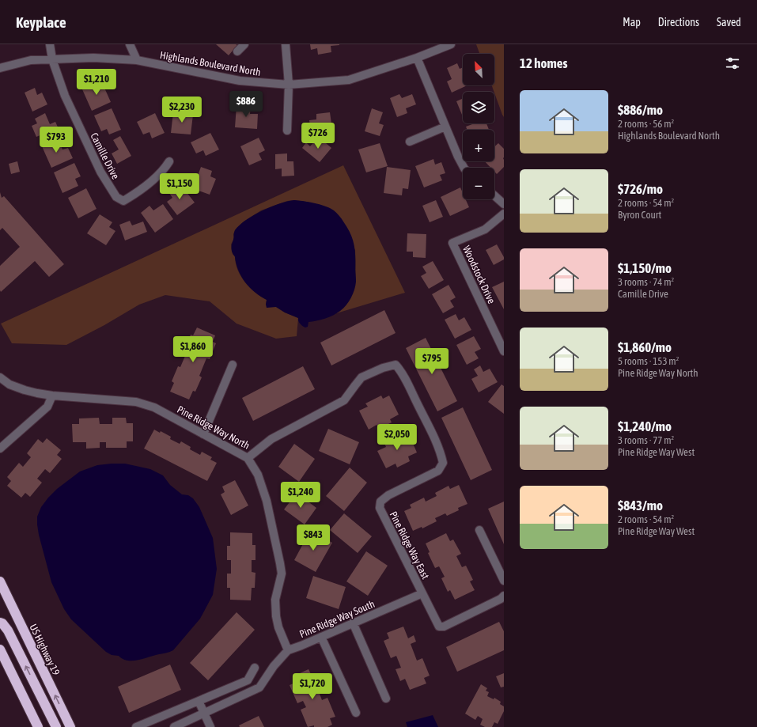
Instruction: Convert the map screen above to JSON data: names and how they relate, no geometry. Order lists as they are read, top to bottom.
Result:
{
  "streets": {
    "highway": ["US Highway 19"],
    "street": [
      "Highlands Boulevard North",
      "Camille Drive",
      "Woodstock Drive",
      "Pine Ridge Way North",
      "Pine Ridge Way East",
      "Pine Ridge Way South"
    ]
  },
  "crossings": [
    ["Highlands Boulevard North", "Camille Drive"],
    ["Pine Ridge Way North", "Pine Ridge Way East"],
    ["Pine Ridge Way East", "Pine Ridge Way South"]
  ],
  "north": "top left",
  "page": {
    "header": "Keyplace",
    "nav": ["Map", "Directions", "Saved"],
    "heading": "12 homes",
    "map_buttons": ["+", "−"],
    "price": [
      "$1,210",
      "$886",
      "$2,230",
      "$726",
      "$793",
      "$1,150",
      "$1,860",
      "$795",
      "$2,050",
      "$1,240",
      "$843",
      "$1,720"
    ],
    "list": [
      {
        "name": "$886/mo",
        "note": "2 rooms · 56 m² · Highlands Boulevard North"
      },
      {
        "name": "$726/mo",
        "note": "2 rooms · 54 m² · Byron Court"
      },
      {
        "name": "$1,150/mo",
        "note": "3 rooms · 74 m² · Camille Drive"
      },
      {
        "name": "$1,860/mo",
        "note": "5 rooms · 153 m² · Pine Ridge Way North"
      },
      {
        "name": "$1,240/mo",
        "note": "3 rooms · 77 m² · Pine Ridge Way West"
      },
      {
        "name": "$843/mo",
        "note": "2 rooms · 54 m² · Pine Ridge Way West"
      }
    ]
  }
}
